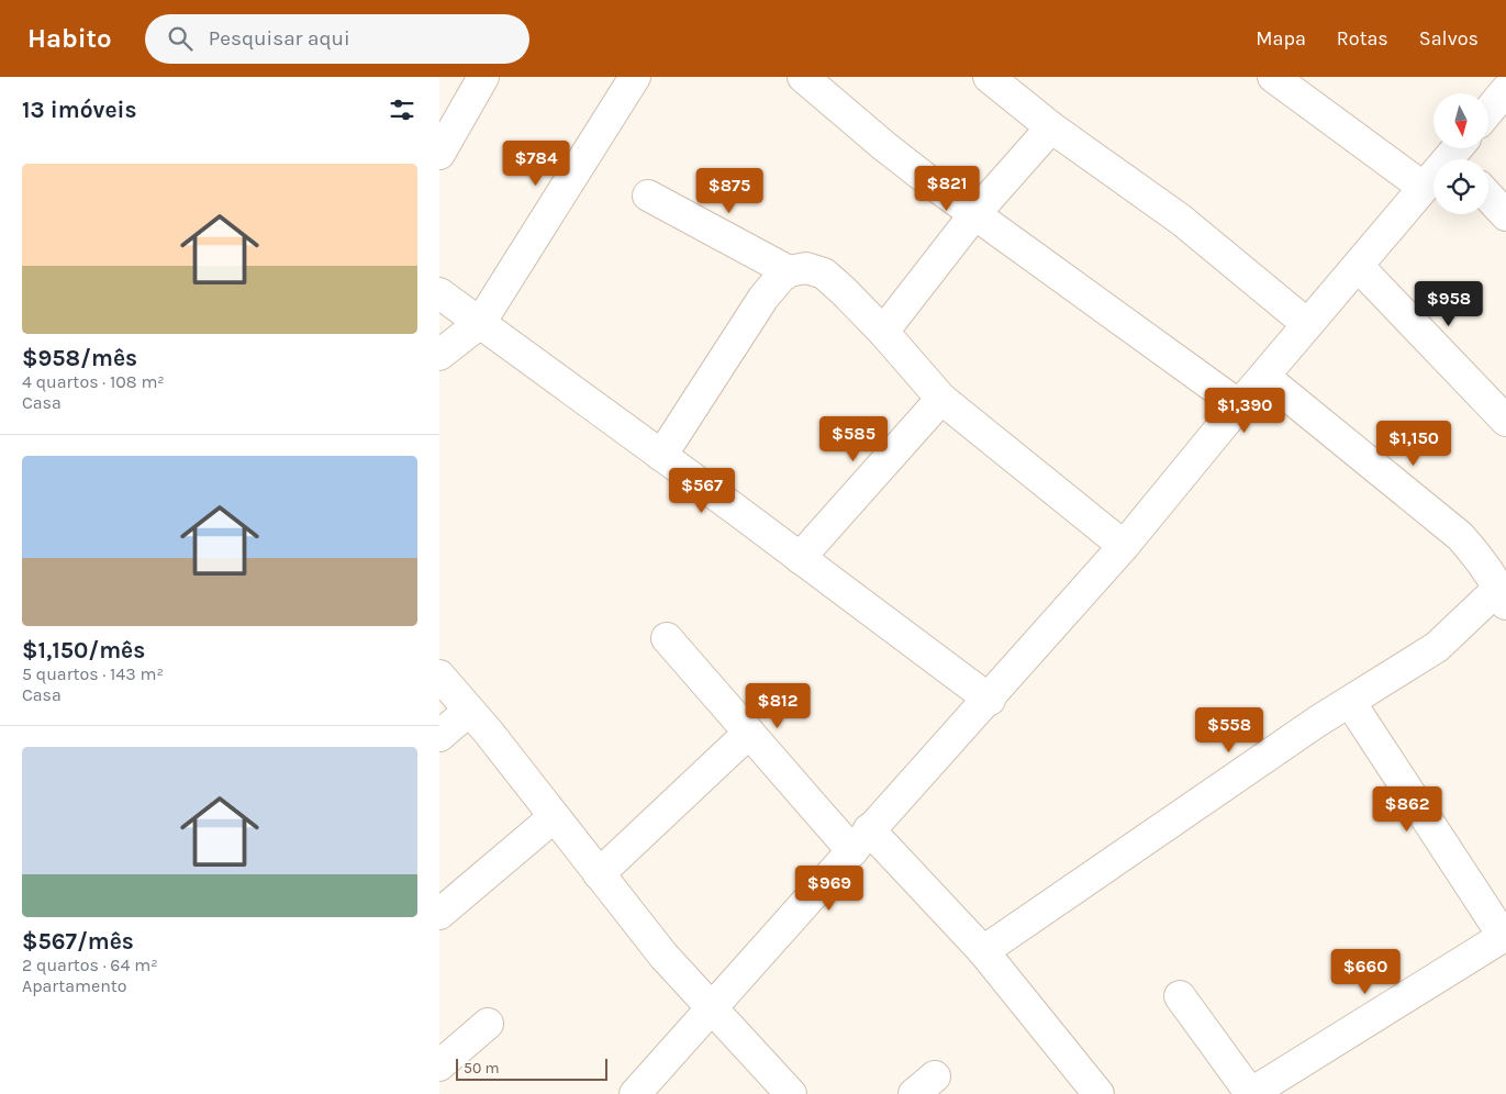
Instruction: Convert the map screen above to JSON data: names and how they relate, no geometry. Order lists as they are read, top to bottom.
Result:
{
  "scale_bar": "50 m",
  "north": "bottom",
  "page": {
    "header": "Habito",
    "search": "Pesquisar aqui",
    "nav": ["Mapa", "Rotas", "Salvos"],
    "heading": "13 imóveis",
    "price": [
      "$784",
      "$821",
      "$875",
      "$958",
      "$1,390",
      "$585",
      "$1,150",
      "$567",
      "$812",
      "$558",
      "$862",
      "$969",
      "$660"
    ],
    "list": [
      {
        "name": "$958/mês",
        "note": "4 quartos · 108 m² · Casa"
      },
      {
        "name": "$1,150/mês",
        "note": "5 quartos · 143 m² · Casa"
      },
      {
        "name": "$567/mês",
        "note": "2 quartos · 64 m² · Apartamento"
      }
    ],
    "scale": "50 m"
  }
}
